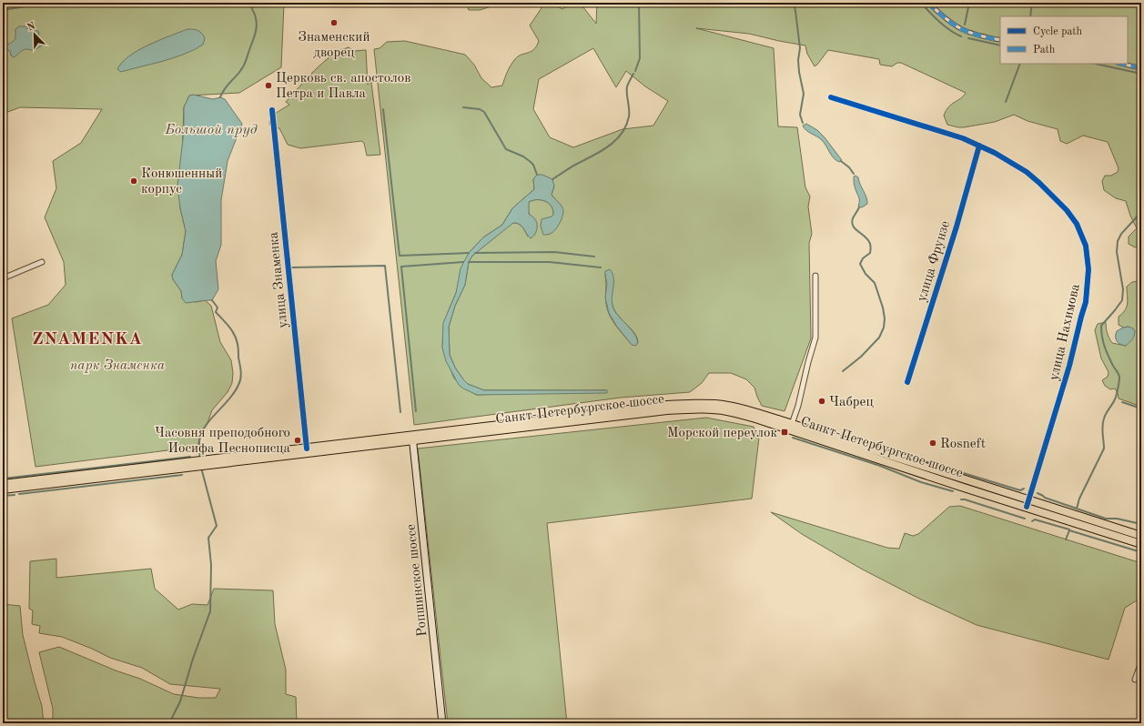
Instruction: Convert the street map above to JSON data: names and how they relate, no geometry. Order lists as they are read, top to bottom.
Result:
{
  "streets": {
    "main road": ["Санкт-Петербургское шоссе", "Ропшинское шоссе"],
    "street": ["улица Фрунзе", "улица Знаменка", "улица Нахимова"]
  },
  "crossings": [
    ["улица Фрунзе", "улица Нахимова"],
    ["улица Знаменка", "Санкт-Петербургское шоссе"],
    ["улица Нахимова", "Санкт-Петербургское шоссе"],
    ["Санкт-Петербургское шоссе", "Ропшинское шоссе"]
  ],
  "districts": ["ZNAMENKA"],
  "water": ["Большой пруд"],
  "parks": ["парк Знаменка"],
  "places": {
    "other": [
      "Знаменский дворец",
      "Церковь св. апостолов Петра и Павла",
      "Конюшенный корпус",
      "Чабрец",
      "Часовня преподобного Иосифа Песнописца",
      "Rosneft"
    ],
    "transit": ["Морской переулок"]
  },
  "legend": ["Cycle path", "Path"],
  "north": "top left"
}
